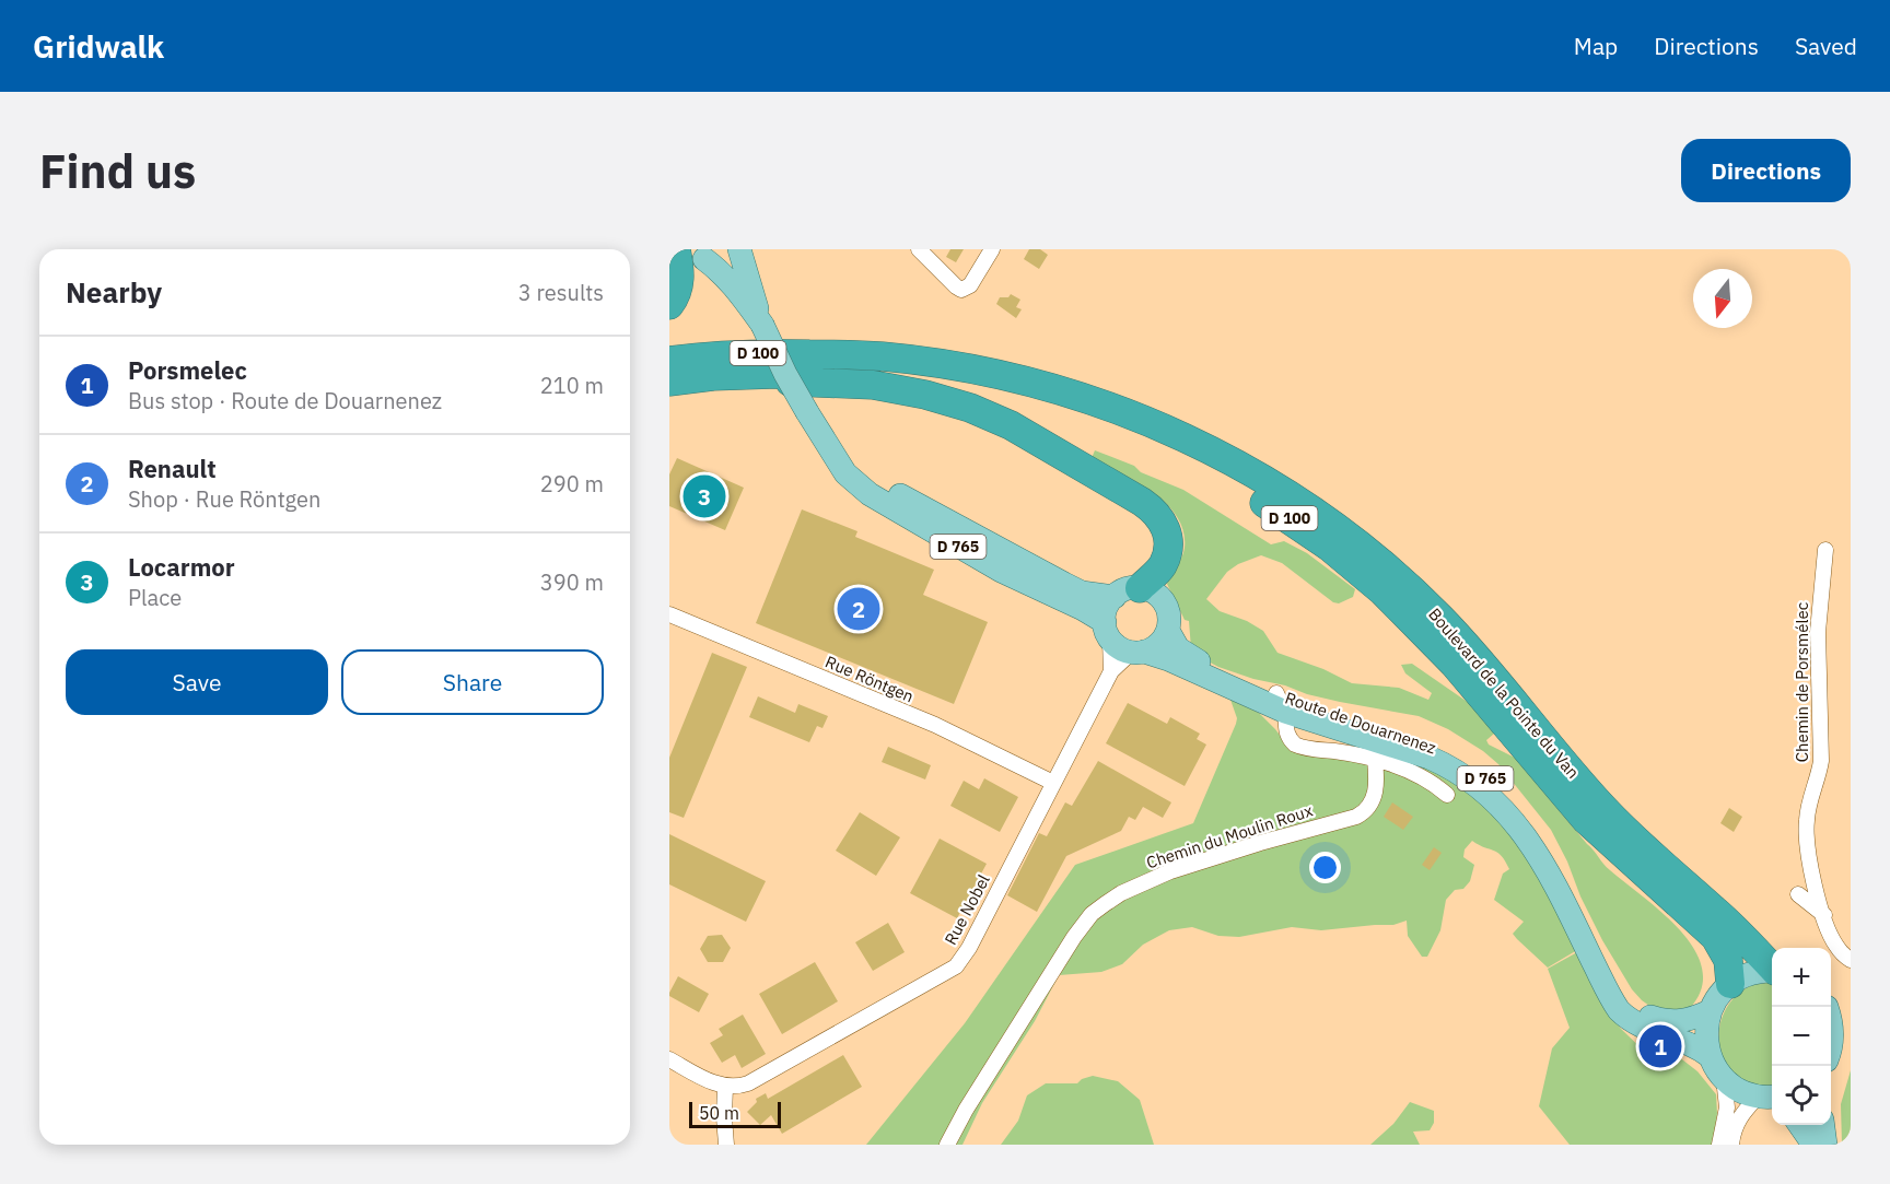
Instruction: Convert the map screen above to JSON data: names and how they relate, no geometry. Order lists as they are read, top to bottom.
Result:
{
  "streets": {
    "highway": ["D 100", "Boulevard de la Pointe du Van"],
    "main road": ["D 765", "Route de Douarnenez"],
    "street": [
      "Rue Röntgen",
      "Chemin de Porsmélec",
      "Chemin du Moulin Roux",
      "Rue Nobel"
    ]
  },
  "crossings": [
    ["D 765", "Route de Douarnenez"],
    ["D 765", "Rue Nobel"],
    ["Rue Röntgen", "Rue Nobel"],
    ["Route de Douarnenez", "Rue Nobel"]
  ],
  "scale_bar": "50 m",
  "north": "bottom",
  "page": {
    "header": "Gridwalk",
    "nav": ["Map", "Directions", "Saved"],
    "buttons": [
      "Directions",
      ["Save", "Share"]
    ],
    "title": "Find us",
    "heading": ["Nearby", "3 results"],
    "list": [
      {
        "mark": "1",
        "name": "Porsmelec",
        "note": "Bus stop · Route de Douarnenez",
        "value": "210 m"
      },
      {
        "mark": "2",
        "name": "Renault",
        "note": "Shop · Rue Röntgen",
        "value": "290 m"
      },
      {
        "mark": "3",
        "name": "Locarmor",
        "note": "Place",
        "value": "390 m"
      }
    ],
    "pins": ["3", "2", "1"],
    "map_buttons": ["+", "−"],
    "scale": "50 m"
  }
}
